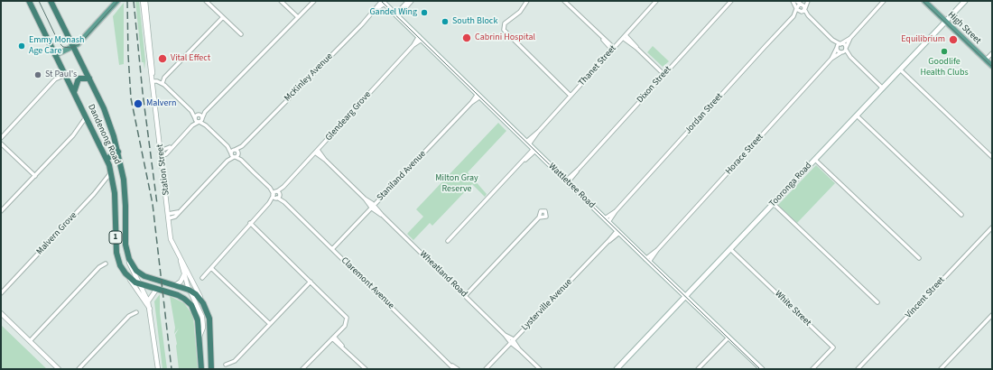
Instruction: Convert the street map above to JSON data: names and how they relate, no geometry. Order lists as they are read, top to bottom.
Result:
{
  "streets": {
    "highway": ["Dandenong Road", "1"],
    "main road": ["High Street", "Tooronga Road", "Wattletree Road"],
    "street": [
      "Thanet Street",
      "McKinley Avenue",
      "Dixon Street",
      "Jordan Street",
      "Glendearg Grove",
      "Horace Street",
      "Station Street",
      "Staniland Avenue",
      "Malvern Grove",
      "Wheatland Road",
      "Claremont Avenue",
      "Vincent Street",
      "Lysterville Avenue",
      "White Street"
    ]
  },
  "crossings": [
    ["High Street", "Tooronga Road"],
    ["Thanet Street", "Wattletree Road"],
    ["McKinley Avenue", "Wattletree Road"],
    ["McKinley Avenue", "Claremont Avenue"],
    ["Dixon Street", "Wattletree Road"],
    ["Jordan Street", "Wattletree Road"],
    ["Glendearg Grove", "Wattletree Road"],
    ["Glendearg Grove", "Wheatland Road"],
    ["Glendearg Grove", "Claremont Avenue"],
    ["Dandenong Road", "Station Street"],
    ["Dandenong Road", "Malvern Grove"],
    ["Horace Street", "Wattletree Road"],
    ["Staniland Avenue", "Wattletree Road"],
    ["Staniland Avenue", "Wheatland Road"],
    ["Staniland Avenue", "Claremont Avenue"],
    ["Tooronga Road", "Wattletree Road"],
    ["Tooronga Road", "White Street"],
    ["Wattletree Road", "Lysterville Avenue"],
    ["Wheatland Road", "Lysterville Avenue"]
  ],
  "parks": ["Milton Gray Reserve"],
  "places": [
    "Gandel Wing",
    "South Block",
    "Cabrini Hospital",
    "Equilibrium",
    "Emmy Monash Age Care",
    "Goodlife Health Clubs",
    "Vital Effect",
    "St Paul's",
    "Malvern"
  ]
}
